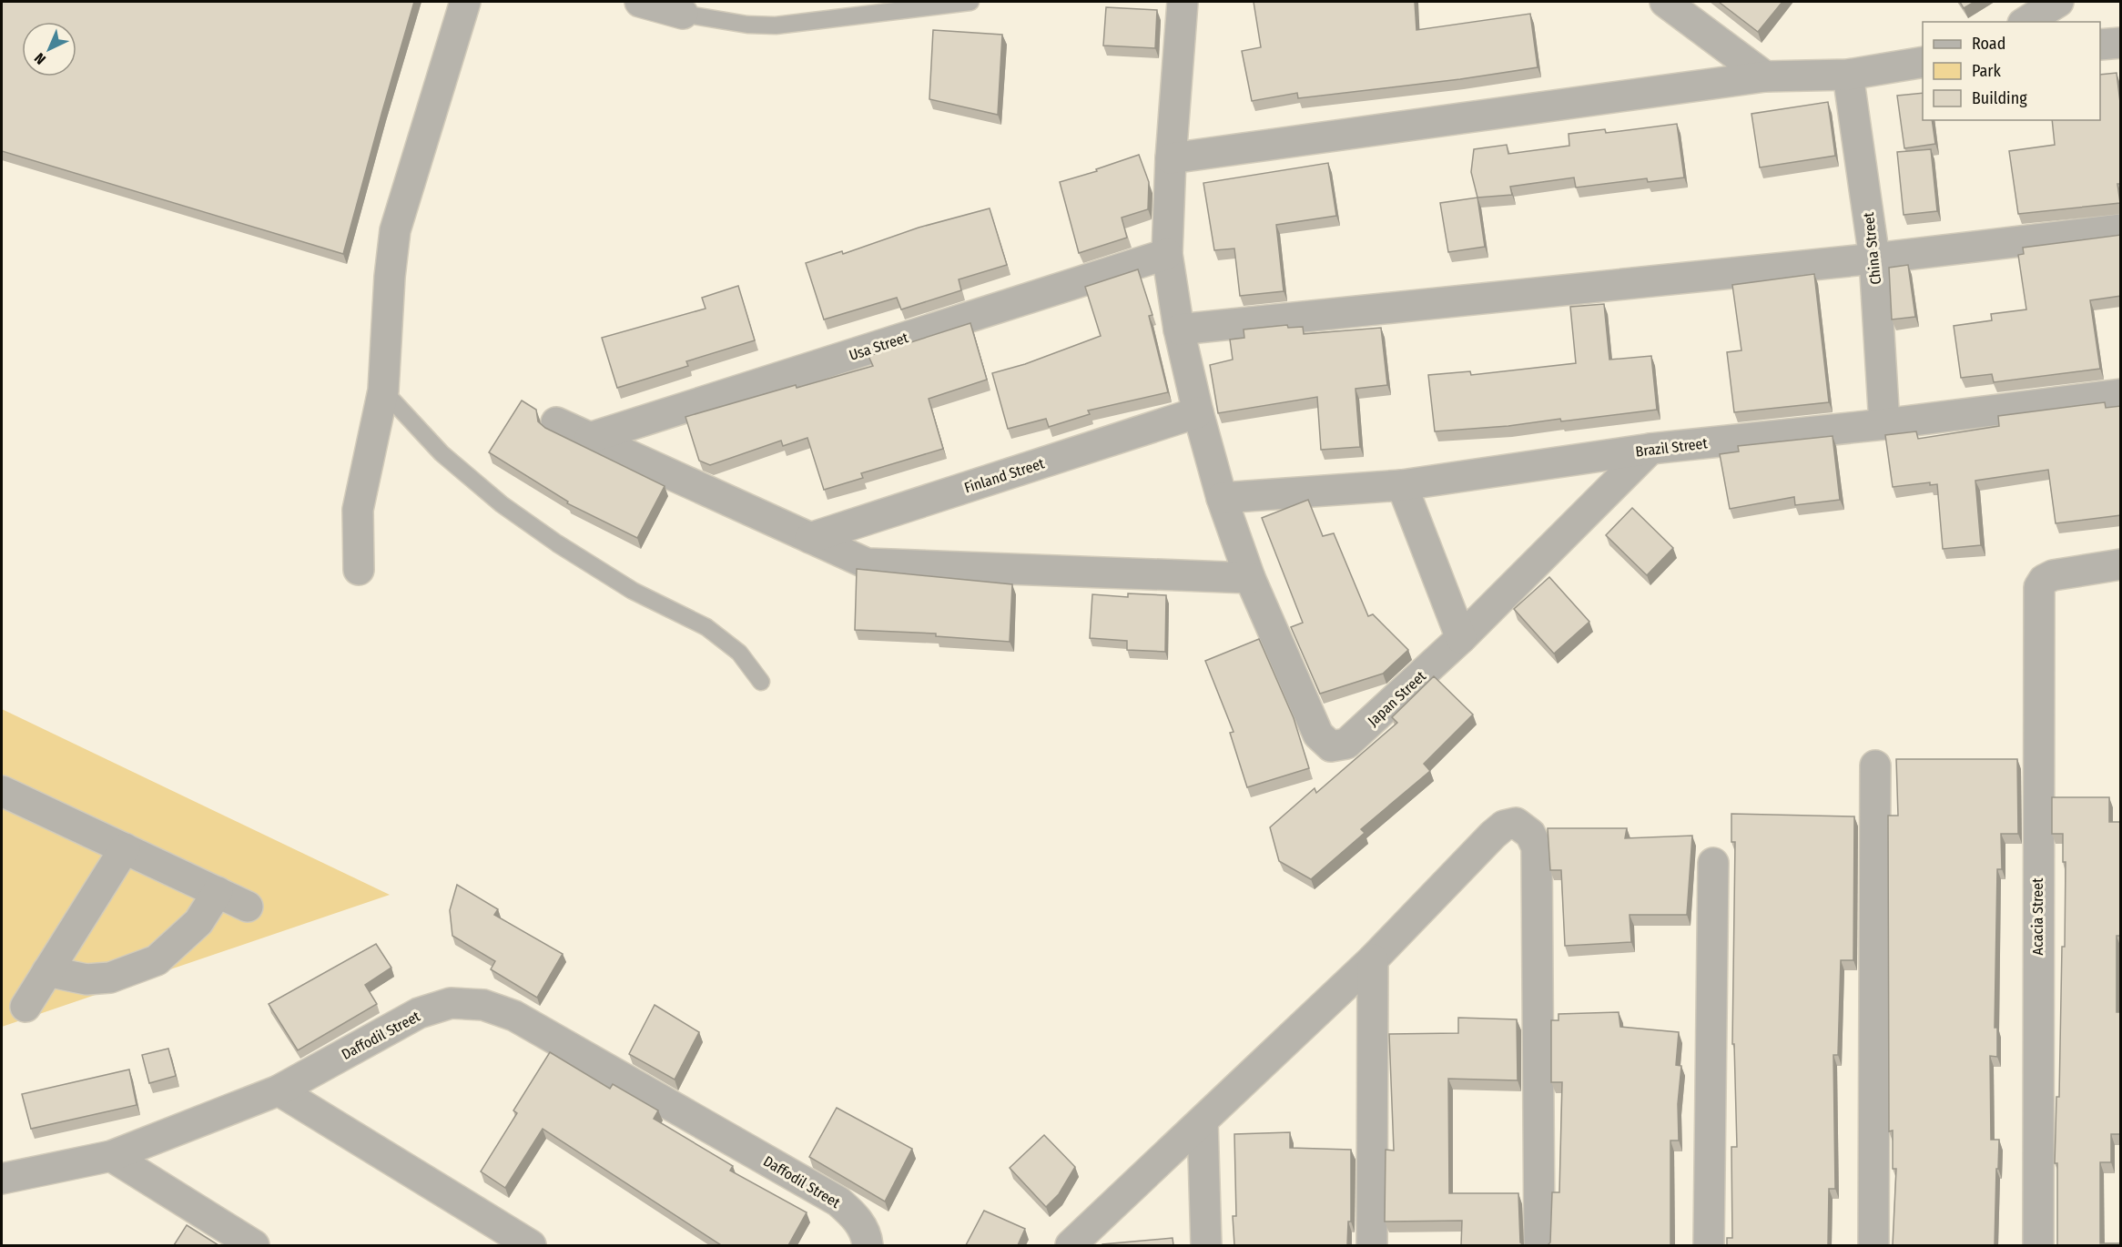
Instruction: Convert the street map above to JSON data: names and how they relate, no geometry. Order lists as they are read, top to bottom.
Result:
{
  "streets": {
    "street": [
      "China Street",
      "Usa Street",
      "Brazil Street",
      "Finland Street",
      "Japan Street",
      "Acacia Street",
      "Daffodil Street"
    ]
  },
  "crossings": [
    ["China Street", "Brazil Street"],
    ["Usa Street", "Japan Street"],
    ["Brazil Street", "Japan Street"],
    ["Finland Street", "Japan Street"]
  ],
  "legend": ["Road", "Park", "Building"],
  "north": "bottom left"
}
